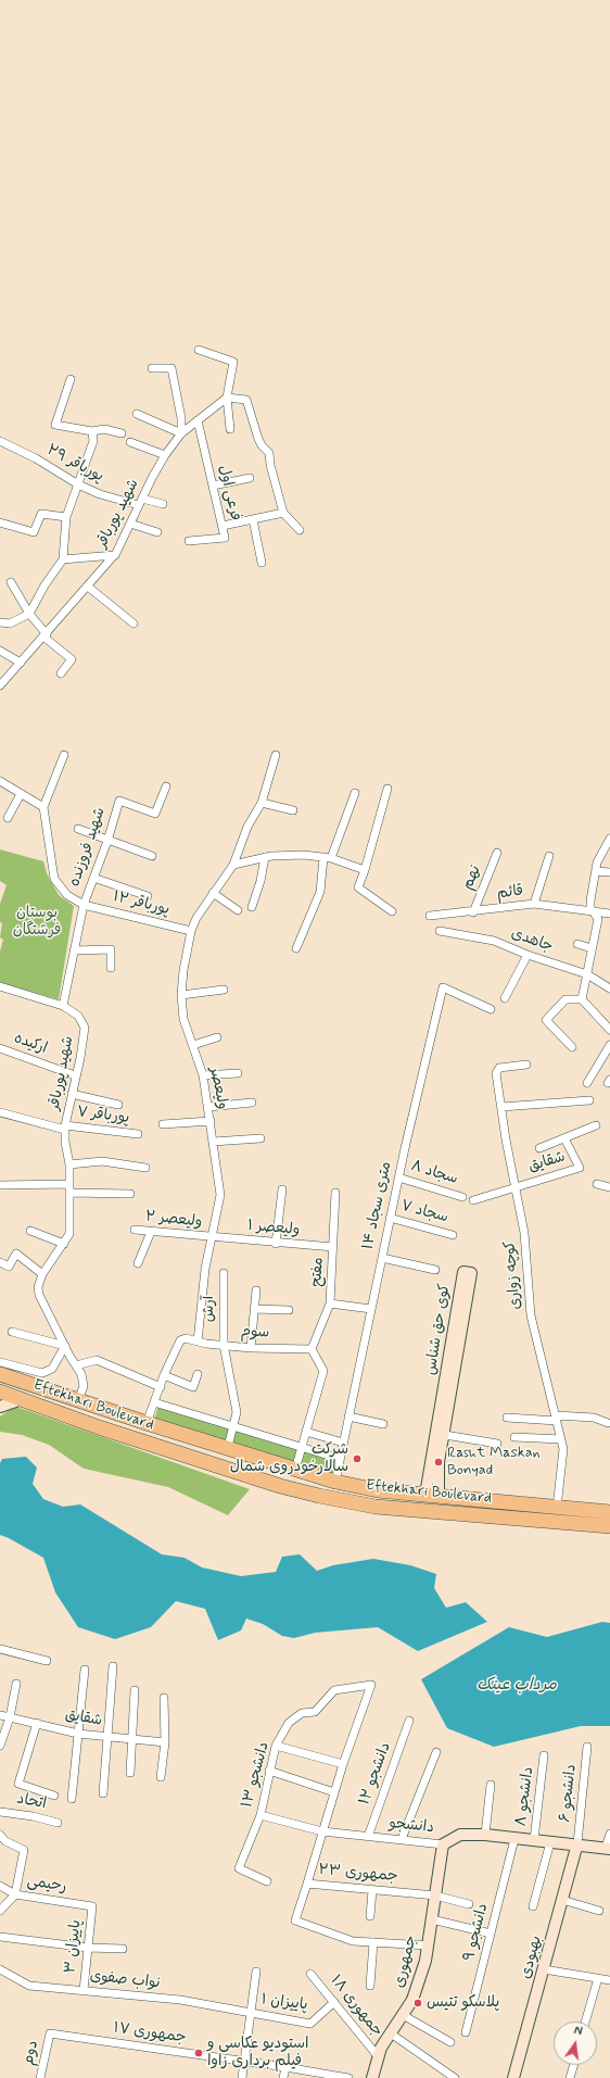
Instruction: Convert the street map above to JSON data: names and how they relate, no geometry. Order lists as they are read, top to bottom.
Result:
{
  "streets": {
    "highway": ["Eftekhari Boulevard"],
    "street": [
      "پورباقر ۲۹",
      "فرعی اول",
      "شهید پورباقر",
      "شهید فروزنده",
      "نهم",
      "قائم",
      "پورباقر ۱۲",
      "جاهدی",
      "ارکیده",
      "ولیعصر",
      "پورباقر ۷",
      "شقایق",
      "سجاد ۸",
      "۱۴ متری سجاد",
      "سجاد ۷",
      "ولیعصر ۲",
      "ولیعصر ۱",
      "مفتح",
      "کوچه زواری",
      "آرش",
      "کوی حق شناس",
      "سوم",
      "دانشجو ۱۲",
      "دانشجو ۱۳",
      "دانشجو ۶",
      "دانشجو ۸",
      "اتحاد",
      "دانشجو",
      "جمهوری ۲۳",
      "رحیمی",
      "دانشجو ۹",
      "پاییزان ۳",
      "بهبودی",
      "جمهوری",
      "نواب صفوی",
      "پاییزان ۱",
      "جمهوری ۱۸",
      "جمهوری ۱۷",
      "دوم"
    ]
  },
  "crossings": [
    ["پورباقر ۲۹", "شهید پورباقر"],
    ["فرعی اول", "شهید پورباقر"],
    ["شهید پورباقر", "ارکیده"],
    ["شهید پورباقر", "پورباقر ۷"],
    ["شهید پورباقر", "Eftekhari Boulevard"],
    ["شهید فروزنده", "پورباقر ۱۲"],
    ["نهم", "قائم"],
    ["پورباقر ۱۲", "ولیعصر"],
    ["ولیعصر", "ولیعصر ۲"],
    ["ولیعصر", "ولیعصر ۱"],
    ["ولیعصر", "سوم"],
    ["شقایق", "کوچه زواری"],
    ["سجاد ۸", "۱۴ متری سجاد"],
    ["۱۴ متری سجاد", "سجاد ۷"],
    ["۱۴ متری سجاد", "Eftekhari Boulevard"],
    ["ولیعصر ۲", "ولیعصر ۱"],
    ["ولیعصر ۱", "مفتح"],
    ["مفتح", "سوم"],
    ["کوچه زواری", "Eftekhari Boulevard"],
    ["آرش", "سوم"],
    ["آرش", "Eftekhari Boulevard"],
    ["کوی حق شناس", "Eftekhari Boulevard"],
    ["دانشجو ۱۲", "دانشجو"],
    ["دانشجو ۱۳", "دانشجو"],
    ["دانشجو ۱۳", "جمهوری ۲۳"],
    ["دانشجو ۶", "دانشجو"],
    ["دانشجو ۶", "بهبودی"],
    ["دانشجو ۸", "دانشجو"],
    ["دانشجو", "جمهوری ۲۳"],
    ["دانشجو", "دانشجو ۹"],
    ["دانشجو", "بهبودی"],
    ["دانشجو", "جمهوری"],
    ["جمهوری ۲۳", "جمهوری"],
    ["رحیمی", "پاییزان ۳"],
    ["پاییزان ۳", "نواب صفوی"],
    ["جمهوری", "جمهوری ۱۸"],
    ["نواب صفوی", "پاییزان ۱"],
    ["پاییزان ۱", "جمهوری ۱۸"],
    ["جمهوری ۱۷", "دوم"]
  ],
  "water": ["مرداب عینک"],
  "parks": ["بوستان فرشتگان"],
  "places": [
    "شرکت سالارخودروی شمال",
    "Rasht Maskan Bonyad",
    "پلاسکو تتیس",
    "استودیو عکاسی و فیلم برداری زاوا"
  ],
  "north": "top"
}
